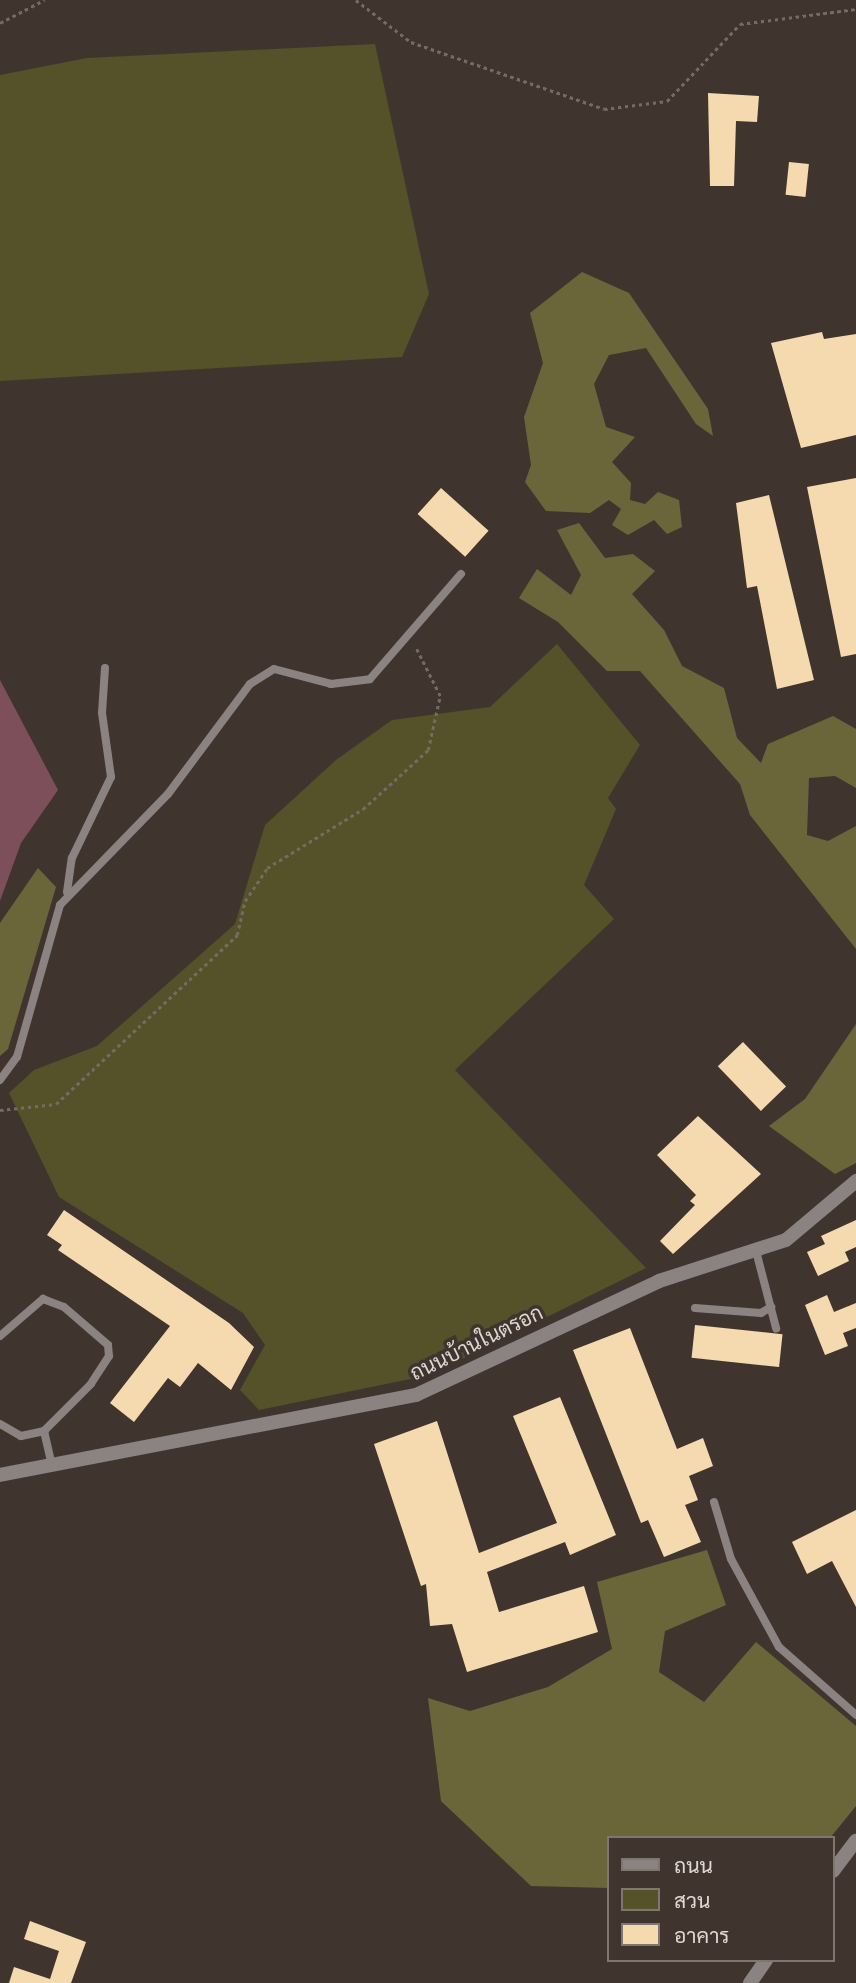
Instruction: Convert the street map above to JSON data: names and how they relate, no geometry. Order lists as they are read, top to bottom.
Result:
{
  "streets": {
    "street": ["ถนนบ้านในตรอก"]
  },
  "legend": ["ถนน", "สวน", "อาคาร"]
}
